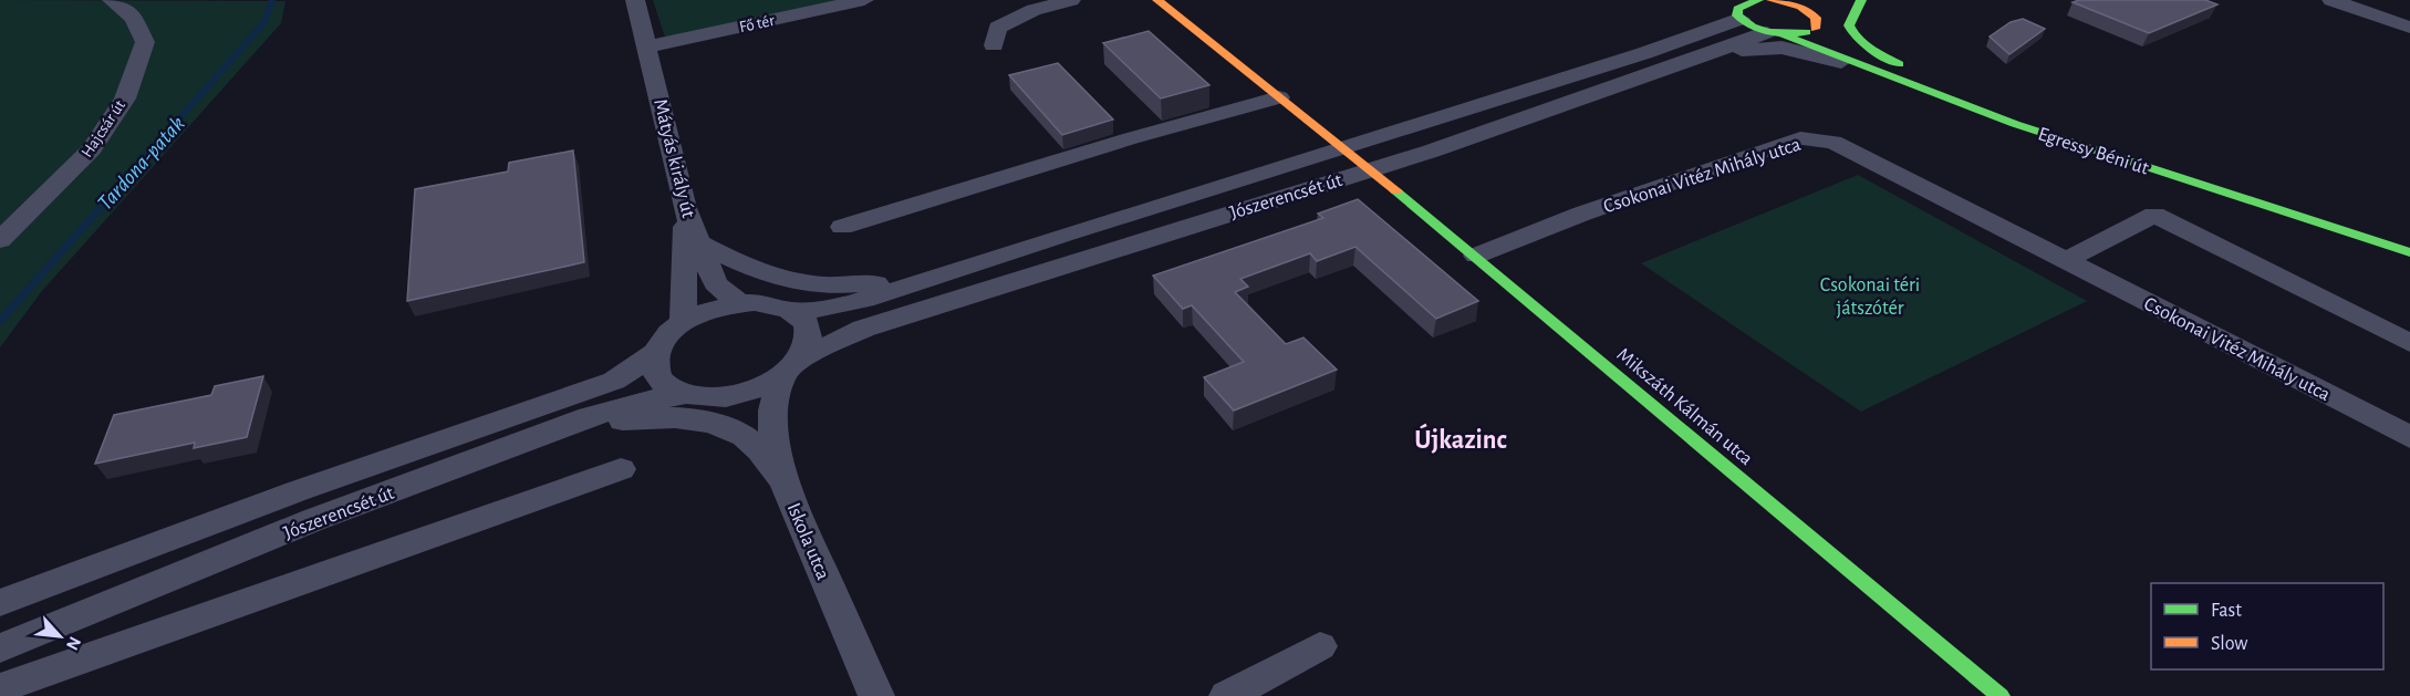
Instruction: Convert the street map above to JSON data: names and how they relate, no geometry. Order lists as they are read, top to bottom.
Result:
{
  "streets": {
    "street": [
      "Fő tér",
      "Hajcsár út",
      "Egressy Béni út",
      "Mátyás király út",
      "Csokonai Vitéz Mihály utca",
      "Jószerencsét út",
      "Mikszáth Kálmán utca",
      "Iskola utca"
    ]
  },
  "crossings": [
    ["Fő tér", "Mátyás király út"],
    ["Egressy Béni út", "Jószerencsét út"],
    ["Mátyás király út", "Jószerencsét út"],
    ["Mátyás király út", "Iskola utca"],
    ["Csokonai Vitéz Mihály utca", "Mikszáth Kálmán utca"],
    ["Jószerencsét út", "Mikszáth Kálmán utca"],
    ["Jószerencsét út", "Iskola utca"]
  ],
  "districts": ["Újkazinc"],
  "water": ["Tardona-patak"],
  "parks": ["Csokonai téri játszótér"],
  "legend": ["Fast", "Slow"],
  "north": "bottom right"
}
